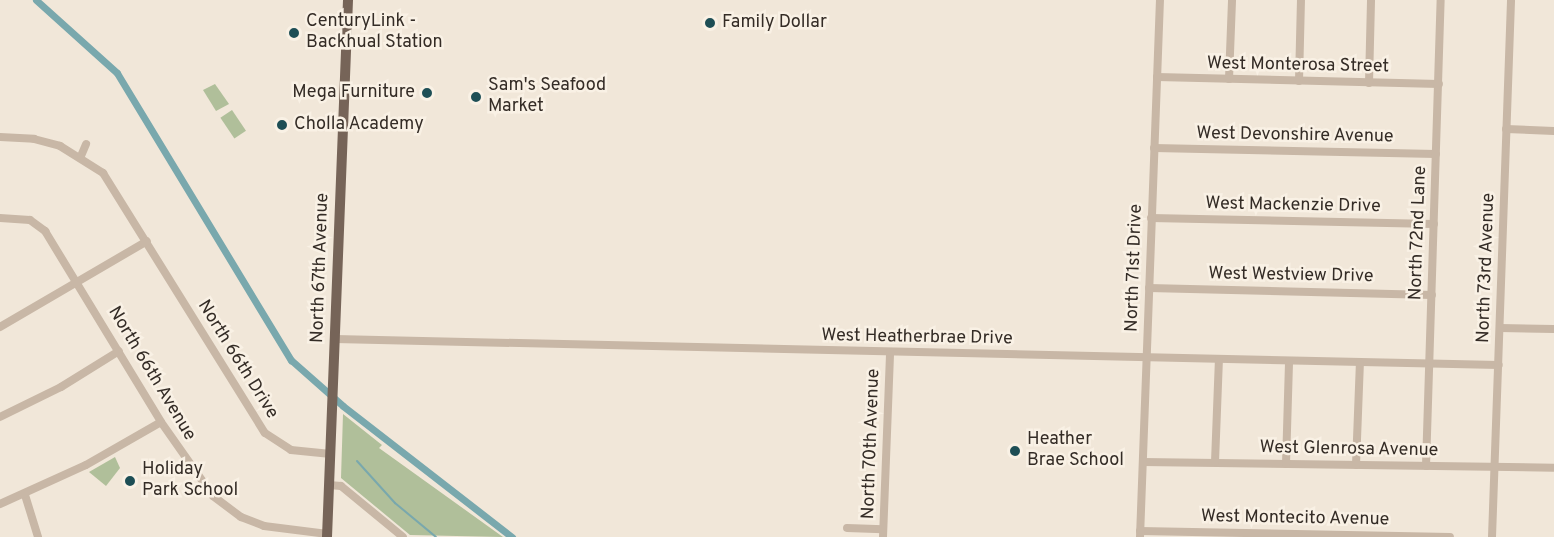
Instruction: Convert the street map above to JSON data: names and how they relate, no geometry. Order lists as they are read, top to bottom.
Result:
{
  "streets": {
    "main road": ["North 67th Avenue"],
    "street": [
      "West Monterosa Street",
      "West Devonshire Avenue",
      "West Mackenzie Drive",
      "North 72nd Lane",
      "North 71st Drive",
      "North 73rd Avenue",
      "West Westview Drive",
      "West Heatherbrae Drive",
      "North 66th Drive",
      "North 66th Avenue",
      "North 70th Avenue",
      "West Glenrosa Avenue",
      "West Montecito Avenue"
    ]
  },
  "crossings": [
    ["West Monterosa Street", "North 72nd Lane"],
    ["West Monterosa Street", "North 71st Drive"],
    ["West Devonshire Avenue", "North 72nd Lane"],
    ["West Devonshire Avenue", "North 71st Drive"],
    ["West Mackenzie Drive", "North 72nd Lane"],
    ["West Mackenzie Drive", "North 71st Drive"],
    ["North 72nd Lane", "West Westview Drive"],
    ["North 72nd Lane", "West Heatherbrae Drive"],
    ["North 72nd Lane", "West Glenrosa Avenue"],
    ["North 67th Avenue", "West Heatherbrae Drive"],
    ["North 67th Avenue", "North 66th Drive"],
    ["North 67th Avenue", "North 66th Avenue"],
    ["North 71st Drive", "West Westview Drive"],
    ["North 71st Drive", "West Heatherbrae Drive"],
    ["North 71st Drive", "West Glenrosa Avenue"],
    ["North 71st Drive", "West Montecito Avenue"],
    ["North 73rd Avenue", "West Heatherbrae Drive"],
    ["North 73rd Avenue", "West Glenrosa Avenue"],
    ["West Heatherbrae Drive", "North 70th Avenue"]
  ],
  "places": [
    "Family Dollar",
    "CenturyLink - Backhual Station",
    "Mega Furniture",
    "Sam's Seafood Market",
    "Cholla Academy",
    "Heather Brae School",
    "Holiday Park School"
  ]
}
